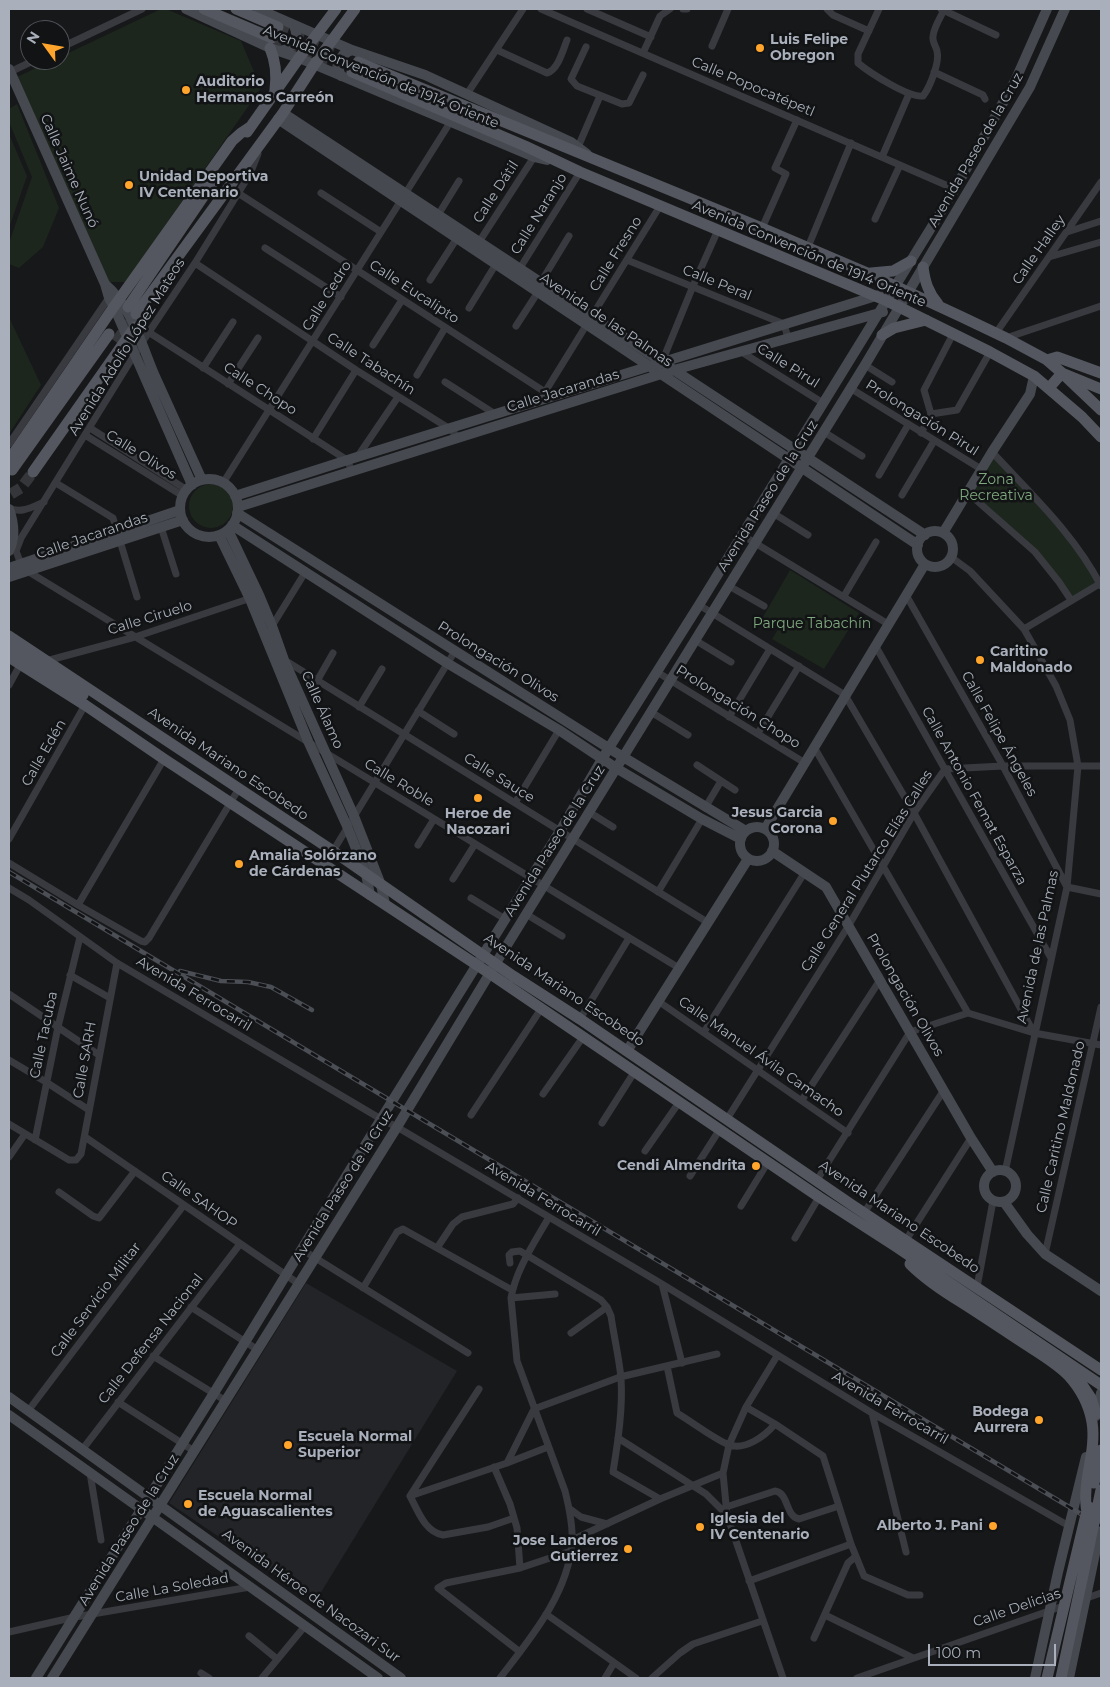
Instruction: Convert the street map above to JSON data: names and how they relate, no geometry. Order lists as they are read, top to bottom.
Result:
{
  "streets": {
    "main road": ["Avenida Convención de 1914 Oriente", "Avenida Mariano Escobedo"],
    "street": [
      "Calle Popocatépetl",
      "Avenida Paseo de la Cruz",
      "Calle Jaime Nunó",
      "Calle Dátil",
      "Calle Naranjo",
      "Calle Halley",
      "Calle Fresno",
      "Calle Peral",
      "Calle Eucalipto",
      "Calle Cedro",
      "Avenida de las Palmas",
      "Avenida Adolfo López Mateos",
      "Calle Tabachín",
      "Calle Pirul",
      "Calle Chopo",
      "Calle Jacarandas",
      "Prolongación Pirul",
      "Calle Olivos",
      "Calle Ciruelo",
      "Prolongación Olivos",
      "Prolongación Chopo",
      "Calle Álamo",
      "Calle Felipe Ángeles",
      "Calle Edén",
      "Calle Sauce",
      "Calle Roble",
      "Calle Antonio Femat Esparza",
      "Calle General Plutarco Elías Calles",
      "Avenida Ferrocarril",
      "Calle Tacuba",
      "Calle Manuel Ávila Camacho",
      "Calle SARH",
      "Calle Caritino Maldonado",
      "Calle SAHOP",
      "Calle Servicio Militar",
      "Calle Defensa Nacional",
      "Calle La Soledad",
      "Avenida Héroe de Nacozari Sur",
      "Calle Delicias"
    ]
  },
  "crossings": [
    ["Avenida Convención de 1914 Oriente", "Avenida Paseo de la Cruz"],
    ["Avenida Convención de 1914 Oriente", "Calle Dátil"],
    ["Avenida Convención de 1914 Oriente", "Calle Naranjo"],
    ["Avenida Convención de 1914 Oriente", "Calle Halley"],
    ["Avenida Convención de 1914 Oriente", "Calle Fresno"],
    ["Avenida Convención de 1914 Oriente", "Calle Cedro"],
    ["Avenida Convención de 1914 Oriente", "Calle Jacarandas"],
    ["Calle Popocatépetl", "Avenida Paseo de la Cruz"],
    ["Avenida Paseo de la Cruz", "Avenida de las Palmas"],
    ["Avenida Paseo de la Cruz", "Calle Pirul"],
    ["Avenida Paseo de la Cruz", "Calle Jacarandas"],
    ["Avenida Paseo de la Cruz", "Prolongación Pirul"],
    ["Avenida Paseo de la Cruz", "Prolongación Olivos"],
    ["Avenida Paseo de la Cruz", "Prolongación Chopo"],
    ["Avenida Paseo de la Cruz", "Avenida Mariano Escobedo"],
    ["Avenida Paseo de la Cruz", "Calle Sauce"],
    ["Avenida Paseo de la Cruz", "Calle Roble"],
    ["Avenida Paseo de la Cruz", "Avenida Ferrocarril"],
    ["Avenida Paseo de la Cruz", "Calle SAHOP"],
    ["Avenida Paseo de la Cruz", "Calle La Soledad"],
    ["Avenida Paseo de la Cruz", "Avenida Héroe de Nacozari Sur"],
    ["Calle Jaime Nunó", "Avenida Adolfo López Mateos"],
    ["Calle Dátil", "Avenida de las Palmas"],
    ["Calle Naranjo", "Avenida de las Palmas"],
    ["Calle Fresno", "Calle Peral"],
    ["Calle Fresno", "Calle Eucalipto"],
    ["Calle Fresno", "Avenida de las Palmas"],
    ["Calle Fresno", "Calle Jacarandas"],
    ["Calle Peral", "Calle Jacarandas"],
    ["Calle Eucalipto", "Calle Cedro"],
    ["Calle Eucalipto", "Avenida Adolfo López Mateos"],
    ["Calle Eucalipto", "Calle Jacarandas"],
    ["Calle Cedro", "Avenida de las Palmas"],
    ["Calle Cedro", "Calle Tabachín"],
    ["Calle Cedro", "Calle Chopo"],
    ["Calle Cedro", "Calle Jacarandas"],
    ["Calle Cedro", "Calle Olivos"],
    ["Calle Cedro", "Prolongación Olivos"],
    ["Calle Cedro", "Calle Álamo"],
    ["Avenida de las Palmas", "Calle Jacarandas"],
    ["Avenida de las Palmas", "Prolongación Olivos"],
    ["Avenida de las Palmas", "Calle Felipe Ángeles"],
    ["Avenida de las Palmas", "Calle Antonio Femat Esparza"],
    ["Avenida de las Palmas", "Calle General Plutarco Elías Calles"],
    ["Avenida Adolfo López Mateos", "Calle Tabachín"],
    ["Avenida Adolfo López Mateos", "Calle Chopo"],
    ["Avenida Adolfo López Mateos", "Calle Jacarandas"],
    ["Avenida Adolfo López Mateos", "Calle Olivos"],
    ["Calle Tabachín", "Calle Jacarandas"],
    ["Calle Pirul", "Calle Jacarandas"],
    ["Calle Chopo", "Calle Jacarandas"],
    ["Calle Jacarandas", "Calle Olivos"],
    ["Calle Jacarandas", "Prolongación Olivos"],
    ["Calle Jacarandas", "Calle Álamo"],
    ["Calle Jacarandas", "Calle Roble"],
    ["Calle Olivos", "Prolongación Olivos"],
    ["Calle Olivos", "Calle Álamo"],
    ["Calle Ciruelo", "Calle Álamo"],
    ["Calle Ciruelo", "Avenida Mariano Escobedo"],
    ["Calle Ciruelo", "Calle Roble"],
    ["Prolongación Olivos", "Calle Álamo"],
    ["Prolongación Olivos", "Calle General Plutarco Elías Calles"],
    ["Calle Álamo", "Avenida Mariano Escobedo"],
    ["Calle Álamo", "Calle Sauce"],
    ["Calle Álamo", "Calle Roble"],
    ["Calle Felipe Ángeles", "Calle General Plutarco Elías Calles"],
    ["Calle Edén", "Avenida Mariano Escobedo"],
    ["Avenida Mariano Escobedo", "Calle General Plutarco Elías Calles"],
    ["Calle Antonio Femat Esparza", "Calle General Plutarco Elías Calles"],
    ["Calle General Plutarco Elías Calles", "Calle Manuel Ávila Camacho"],
    ["Avenida Ferrocarril", "Calle Tacuba"],
    ["Avenida Ferrocarril", "Calle SARH"],
    ["Calle Tacuba", "Calle SARH"],
    ["Calle SARH", "Calle SAHOP"],
    ["Calle SAHOP", "Calle Servicio Militar"],
    ["Calle SAHOP", "Calle Defensa Nacional"],
    ["Calle Servicio Militar", "Avenida Héroe de Nacozari Sur"],
    ["Calle Defensa Nacional", "Avenida Héroe de Nacozari Sur"],
    ["Calle La Soledad", "Avenida Héroe de Nacozari Sur"]
  ],
  "parks": ["Zona Recreativa", "Parque Tabachín"],
  "places": [
    "Luis Felipe Obregon",
    "Auditorio Hermanos Carreón",
    "Unidad Deportiva IV Centenario",
    "Caritino Maldonado",
    "Heroe de Nacozari",
    "Jesus Garcia Corona",
    "Amalia Solórzano de Cárdenas",
    "Cendi Almendrita",
    "Bodega Aurrera",
    "Escuela Normal Superior",
    "Escuela Normal de Aguascalientes",
    "Alberto J. Pani",
    "Iglesia del IV Centenario",
    "Jose Landeros Gutierrez"
  ],
  "scale_bar": "100 m",
  "north": "top left"
}
